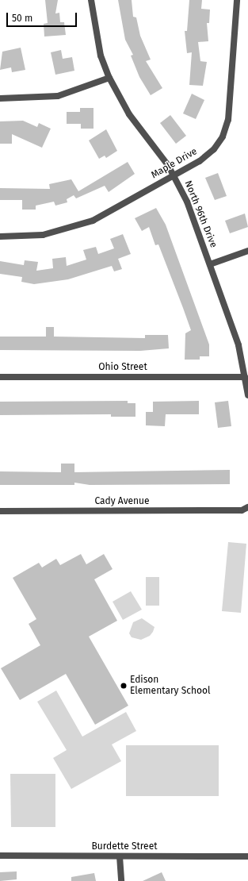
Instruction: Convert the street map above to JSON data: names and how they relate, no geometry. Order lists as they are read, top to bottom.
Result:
{
  "streets": {
    "street": [
      "Maple Drive",
      "North 96th Drive",
      "Ohio Street",
      "Cady Avenue",
      "Burdette Street"
    ]
  },
  "crossings": [
    ["Maple Drive", "North 96th Drive"],
    ["North 96th Drive", "Ohio Street"]
  ],
  "places": ["Edison Elementary School"],
  "scale_bar": "50 m"
}
